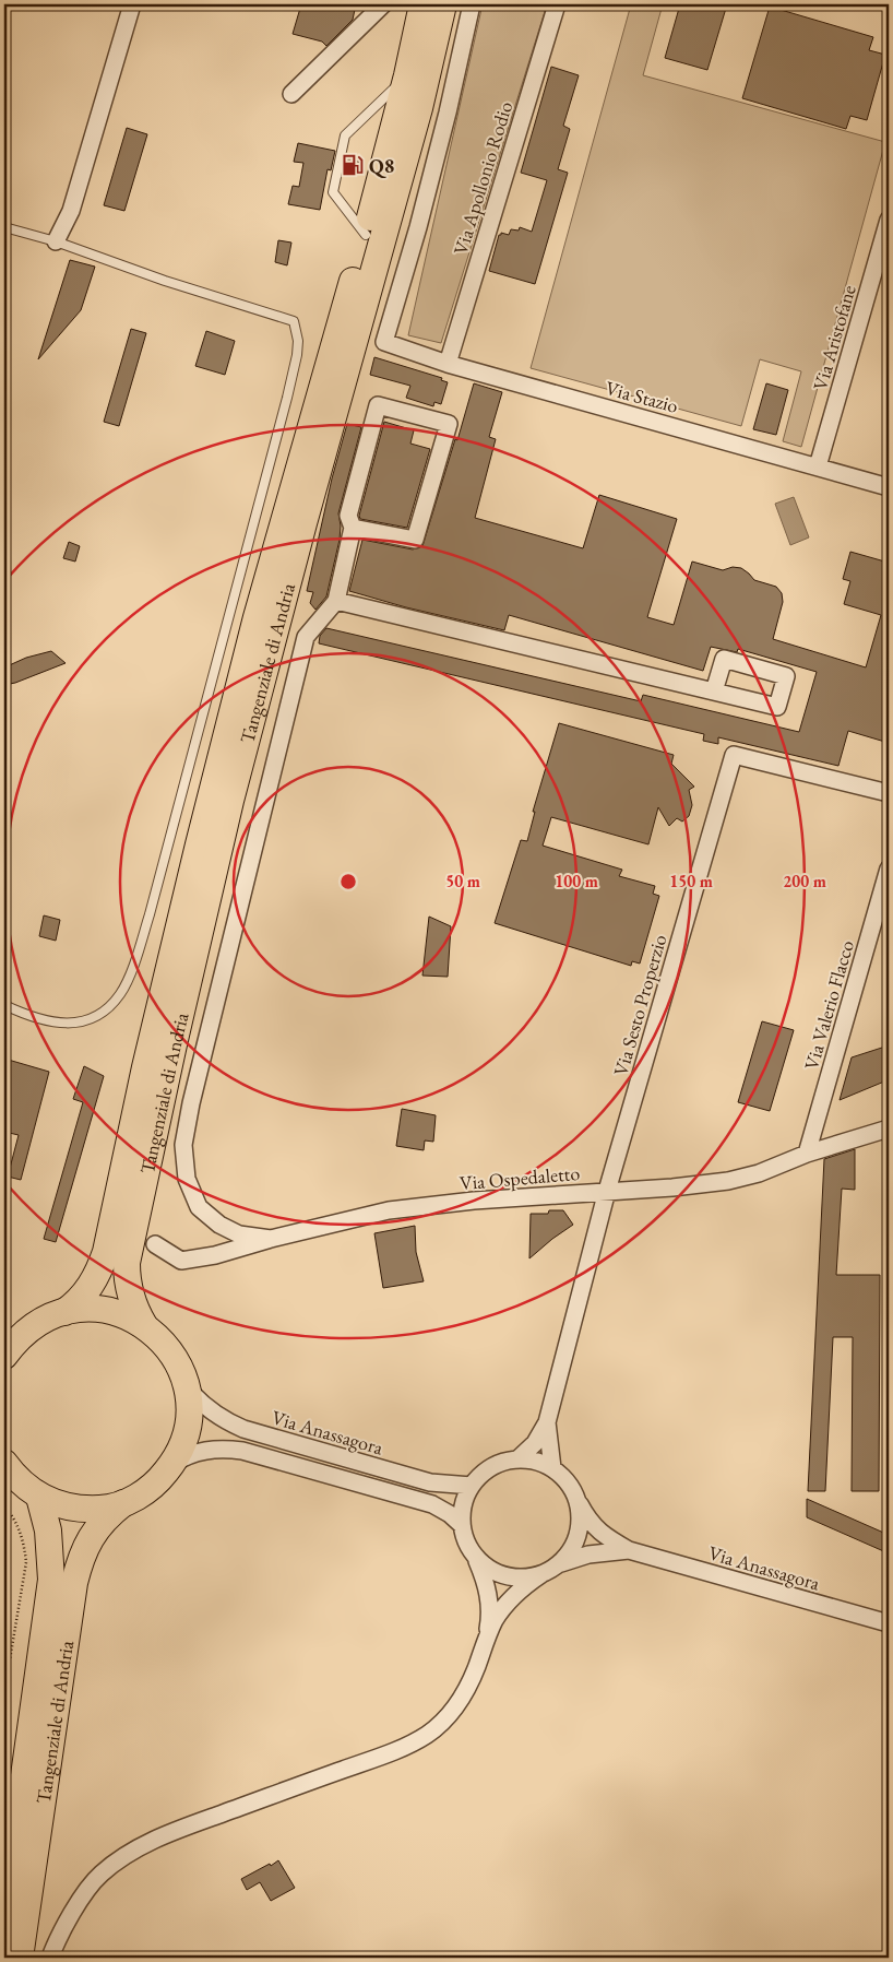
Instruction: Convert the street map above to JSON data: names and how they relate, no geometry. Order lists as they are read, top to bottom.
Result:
{
  "streets": {
    "main road": ["Tangenziale di Andria"],
    "street": [
      "Via Apollonio Rodio",
      "Via Aristofane",
      "Via Stazio",
      "Via Sesto Properzio",
      "Via Valerio Flacco",
      "Via Ospedaletto",
      "Via Anassagora"
    ]
  },
  "crossings": [
    ["Via Apollonio Rodio", "Via Stazio"],
    ["Via Aristofane", "Via Stazio"],
    ["Tangenziale di Andria", "Via Anassagora"],
    ["Via Sesto Properzio", "Via Ospedaletto"],
    ["Via Sesto Properzio", "Via Anassagora"],
    ["Via Valerio Flacco", "Via Ospedaletto"]
  ],
  "places": {
    "fuel station": ["Q8"]
  },
  "rings": [
    "50 m",
    "100 m",
    "150 m",
    "200 m"
  ]
}
